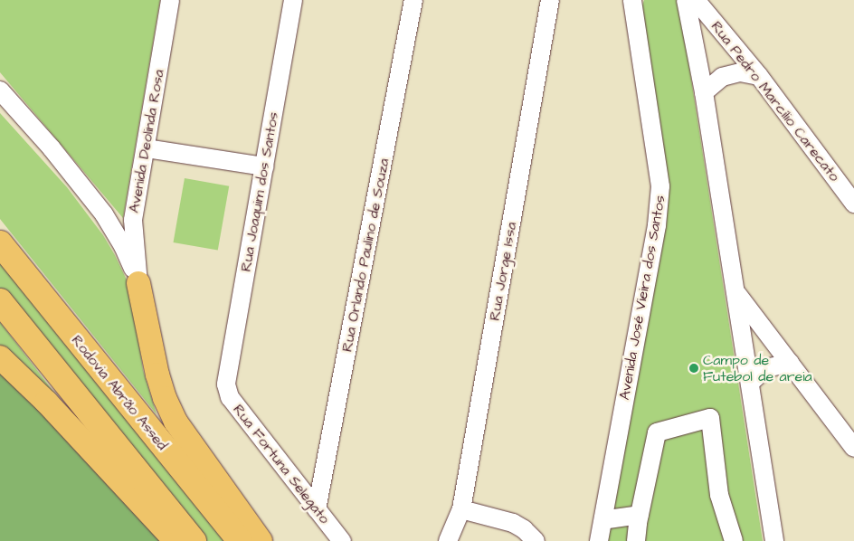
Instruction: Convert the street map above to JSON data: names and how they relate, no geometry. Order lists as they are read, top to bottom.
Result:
{
  "streets": {
    "highway": ["Rodovia Abrão Assed"],
    "street": [
      "Rua Pedro Marcílio Carecato",
      "Avenida Deolinda Rosa",
      "Rua Joaquim dos Santos",
      "Rua Orlando Paulino de Souza",
      "Rua Jorge Issa",
      "Avenida José Vieira dos Santos",
      "Rua Fortuna Selegato"
    ]
  },
  "crossings": [
    ["Rua Joaquim dos Santos", "Rua Fortuna Selegato"],
    ["Rua Orlando Paulino de Souza", "Rua Fortuna Selegato"]
  ],
  "places": ["Campo de Futebol de areia"]
}
